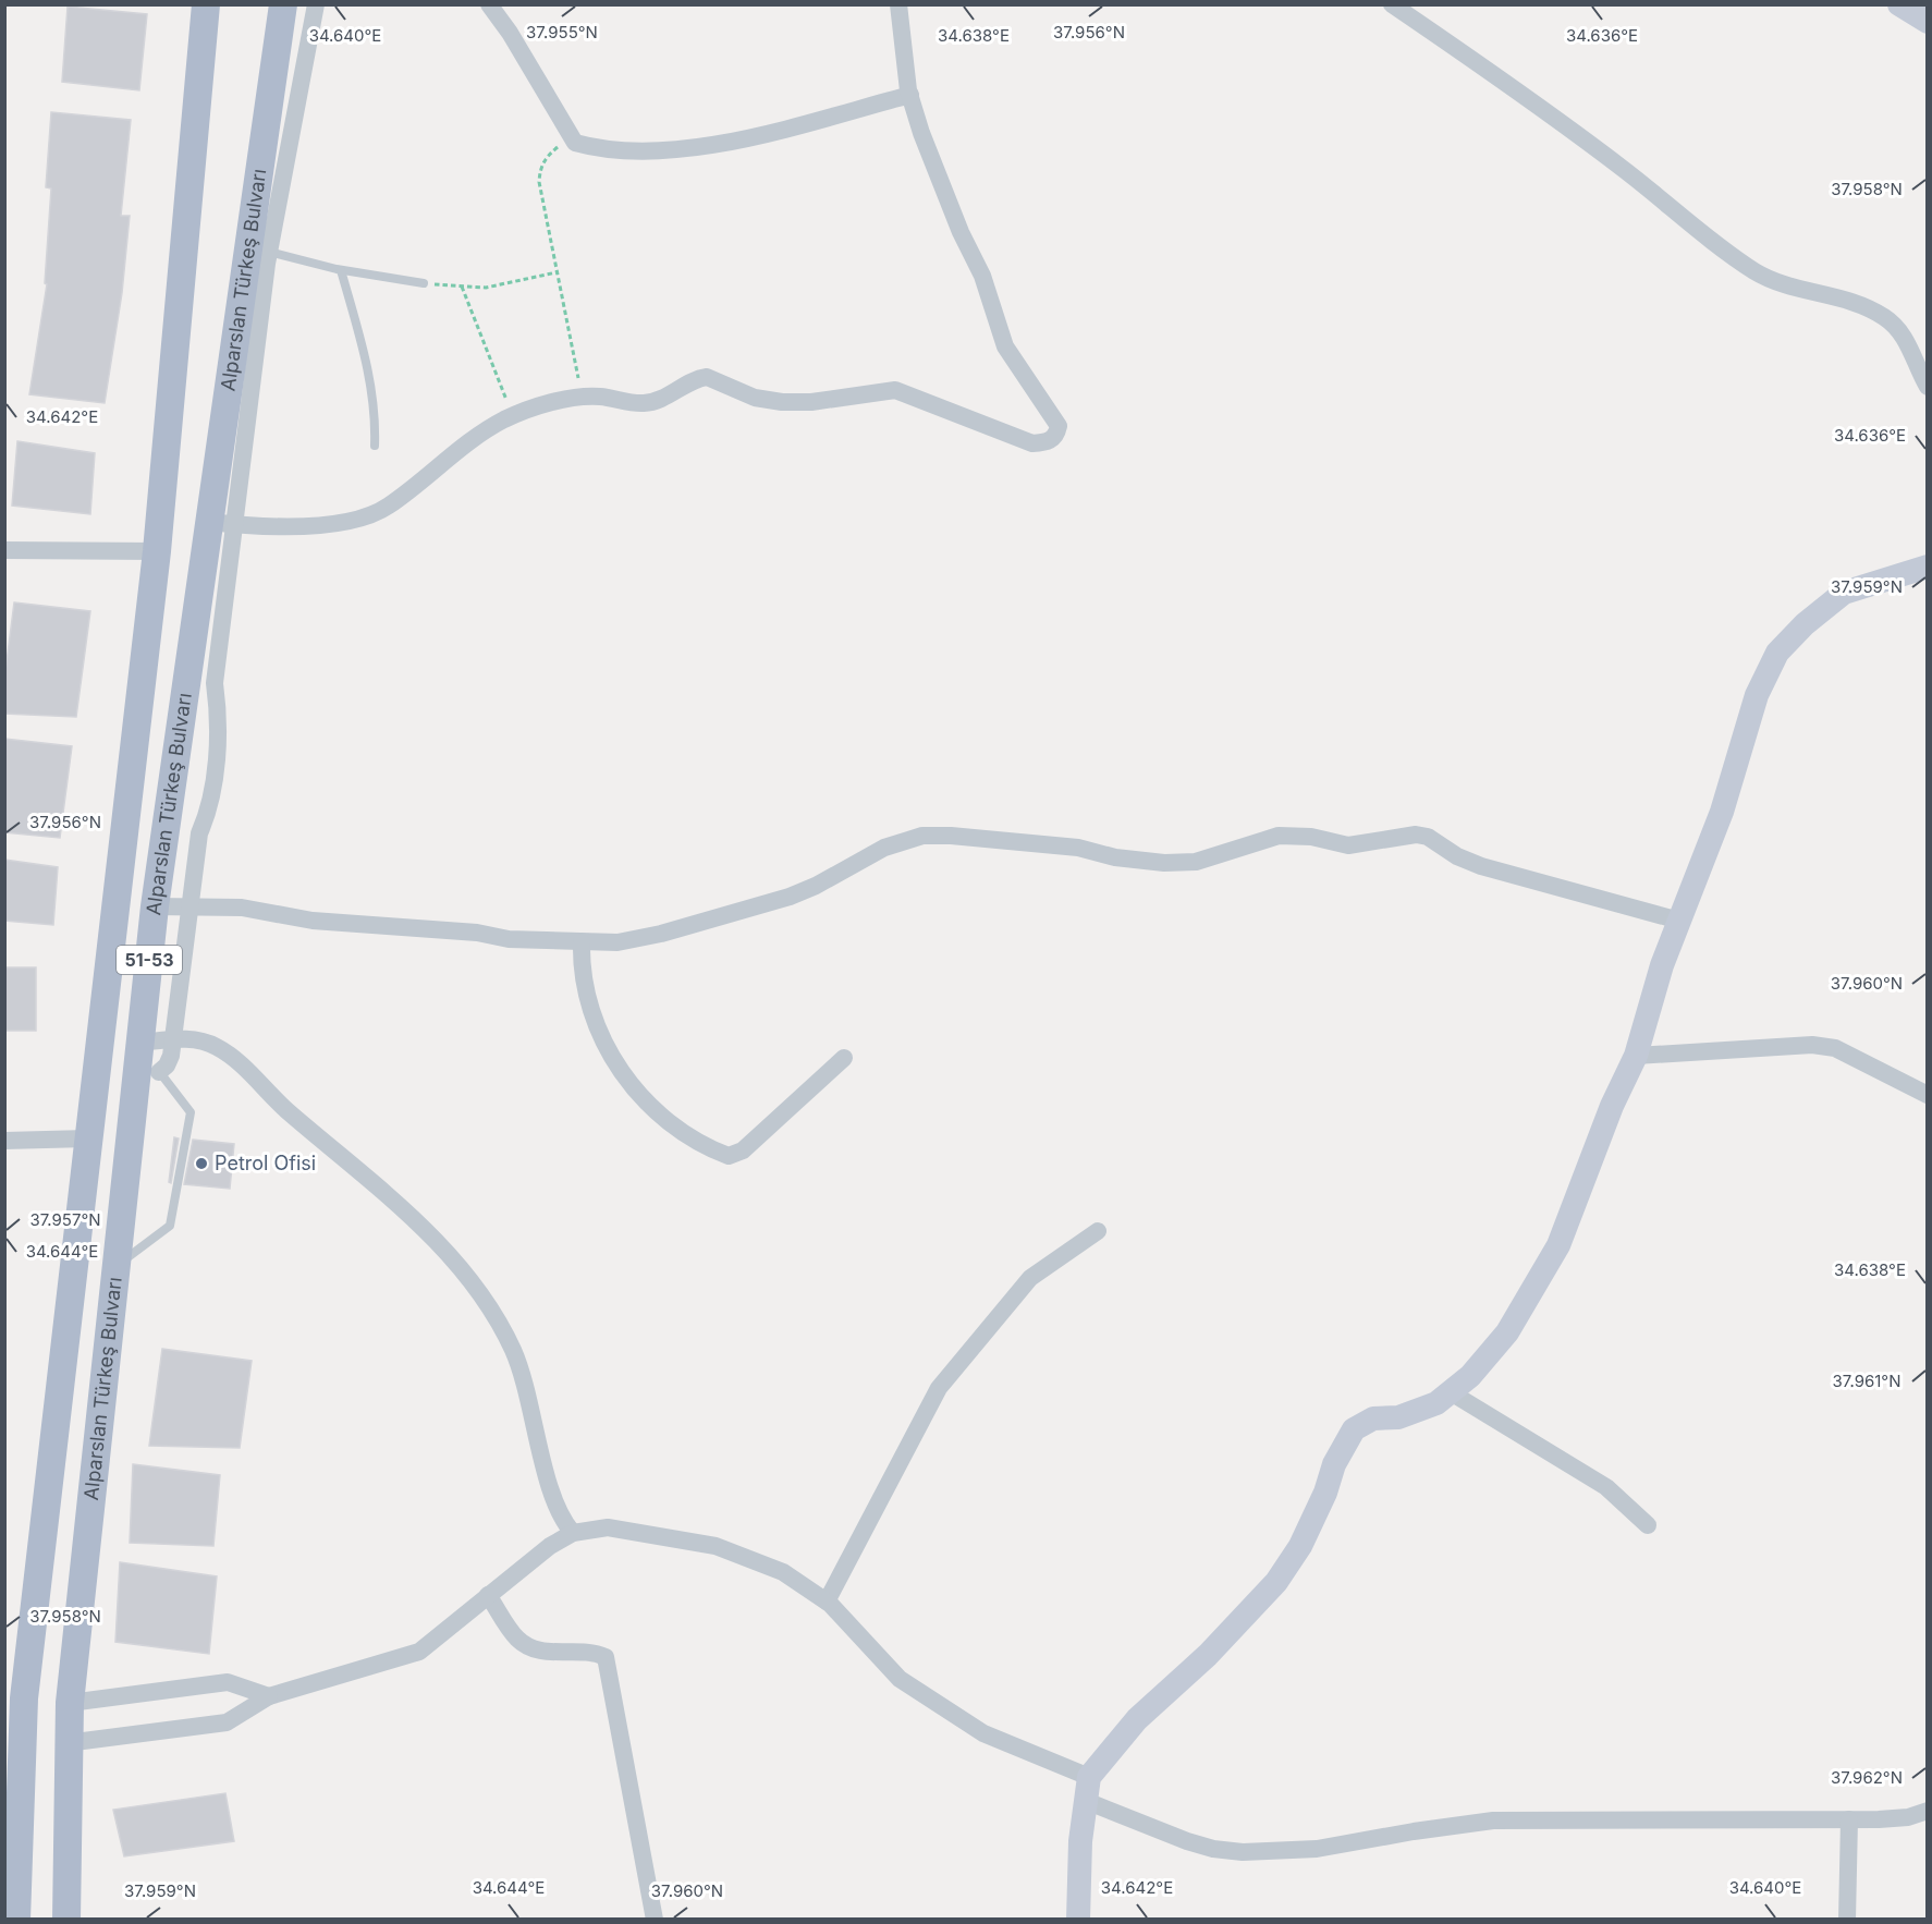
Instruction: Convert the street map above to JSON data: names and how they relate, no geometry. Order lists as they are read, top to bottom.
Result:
{
  "streets": {
    "main road": ["Alparslan Türkeş Bulvarı", "51-53"]
  },
  "places": ["Petrol Ofisi"],
  "coordinates": [
    "37.956°N",
    "37.955°N",
    "34.640°E",
    "34.638°E",
    "34.636°E",
    "37.958°N",
    "34.642°E",
    "37.959°N",
    "37.960°N",
    "37.957°N",
    "34.644°E",
    "37.961°N",
    "37.962°N"
  ]
}
